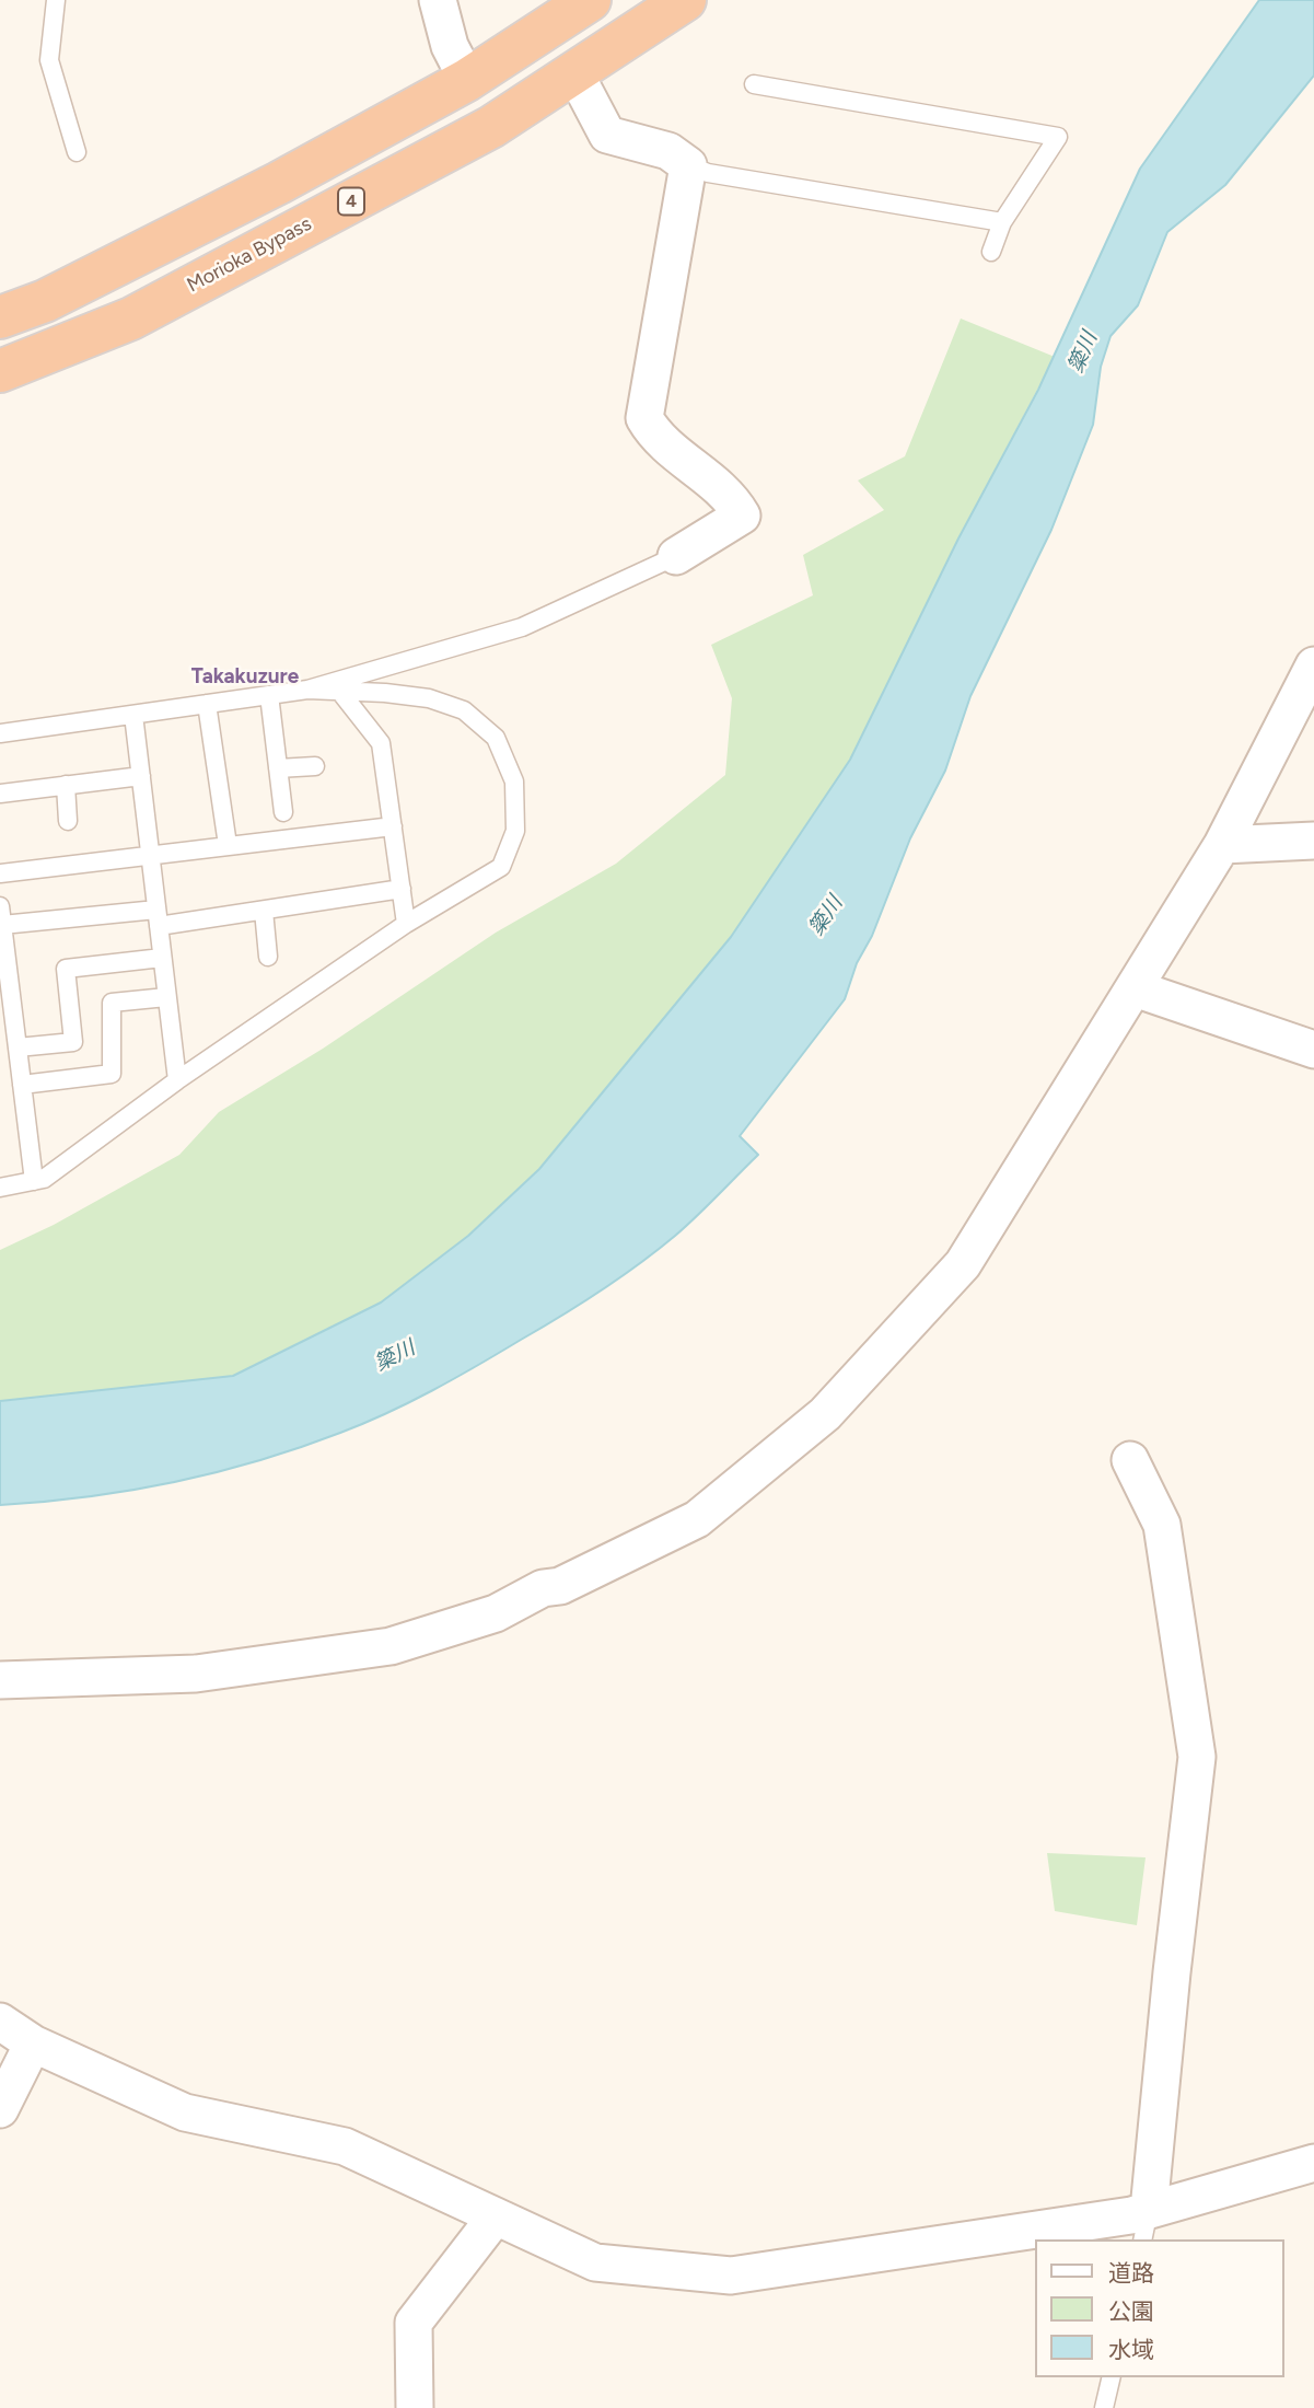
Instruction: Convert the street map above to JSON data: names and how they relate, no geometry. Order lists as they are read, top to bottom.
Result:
{
  "streets": {
    "highway": ["4", "Morioka Bypass"]
  },
  "districts": ["Takakuzure"],
  "water": ["簗川"],
  "legend": ["道路", "公園", "水域"]
}
